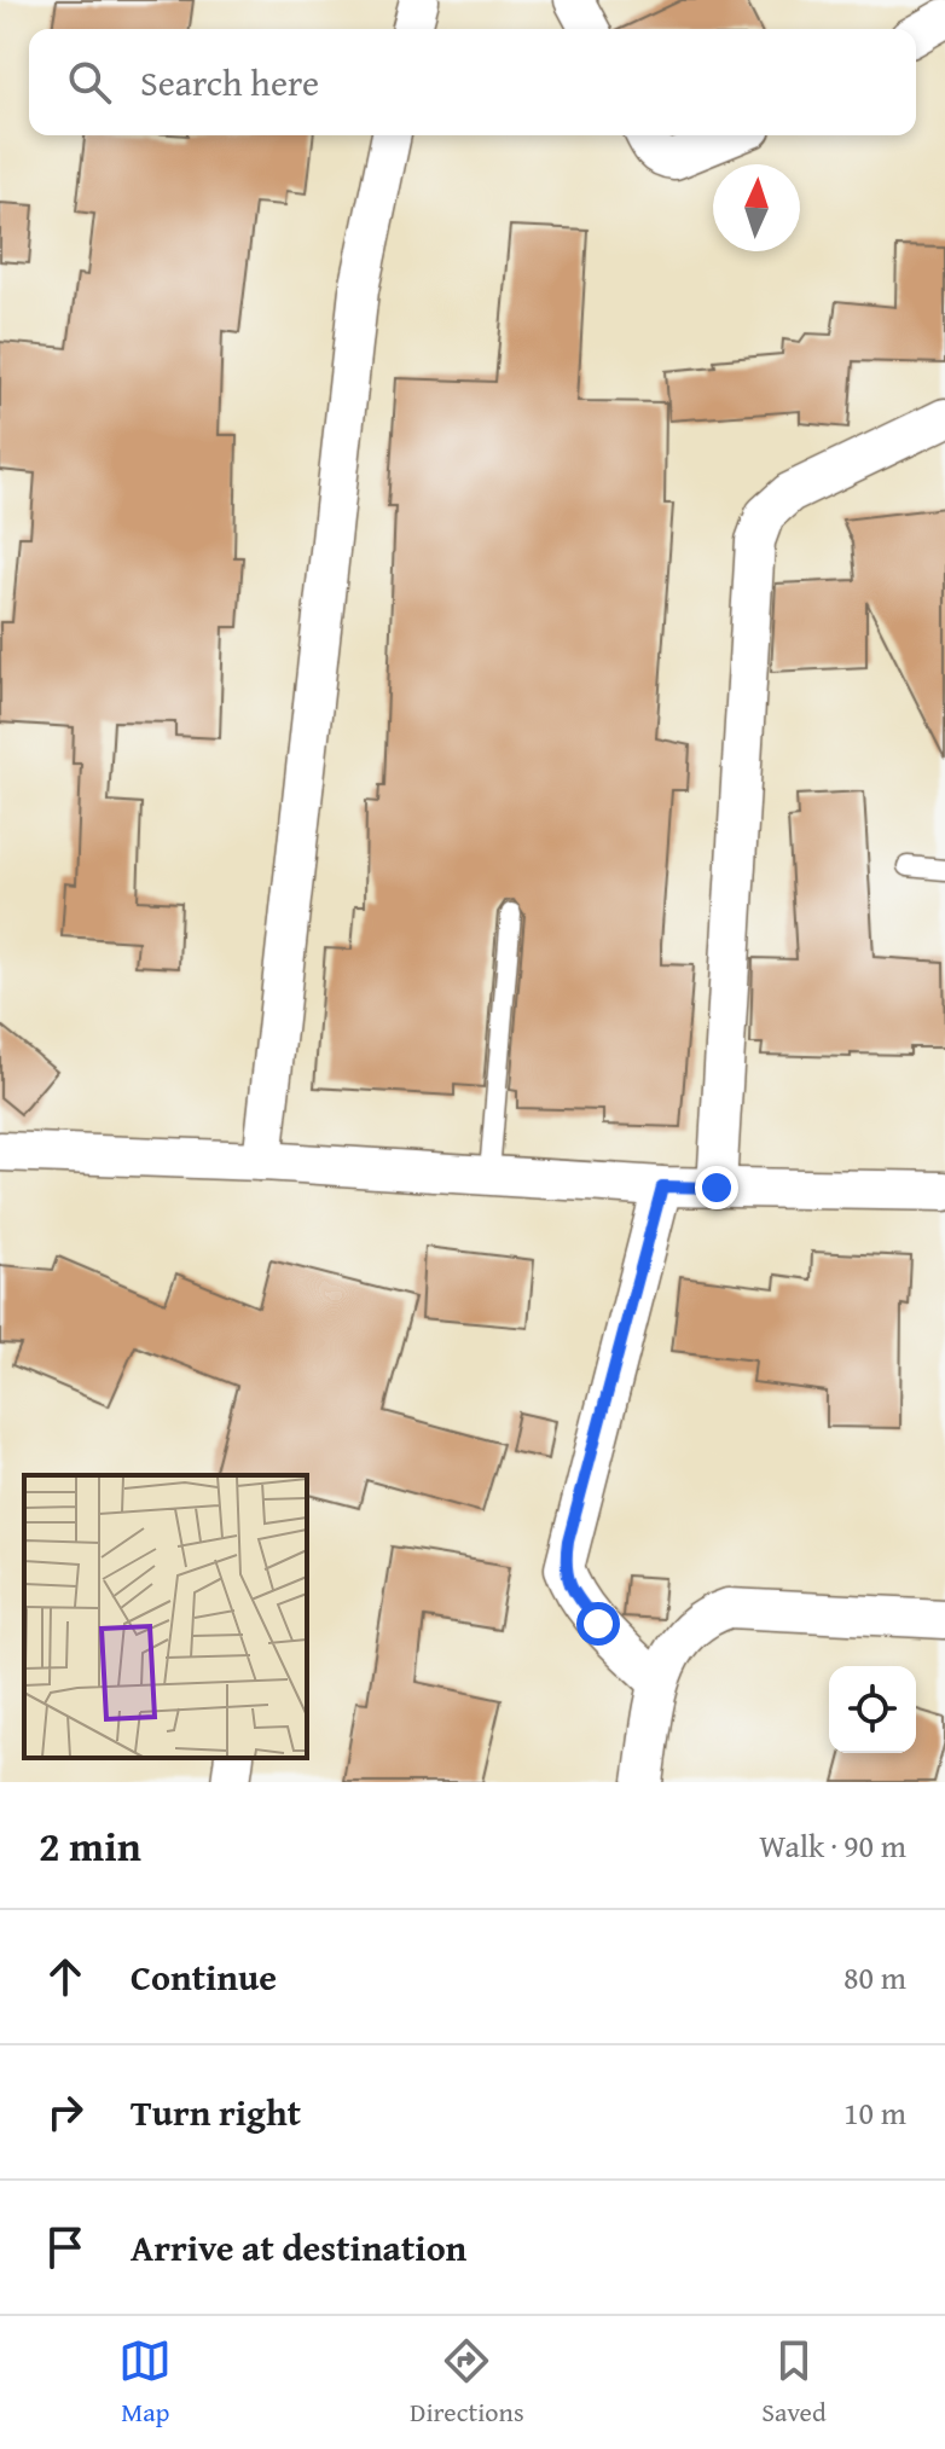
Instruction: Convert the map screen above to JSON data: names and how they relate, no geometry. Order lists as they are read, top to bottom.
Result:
{
  "north": "top",
  "page": {
    "search": "Search here",
    "heading": ["2 min", "Walk · 90 m"],
    "list": [
      ["Continue", "80 m"],
      ["Turn right", "10 m"],
      "Arrive at destination"
    ],
    "nav": ["Map", "Directions", "Saved"]
  }
}
